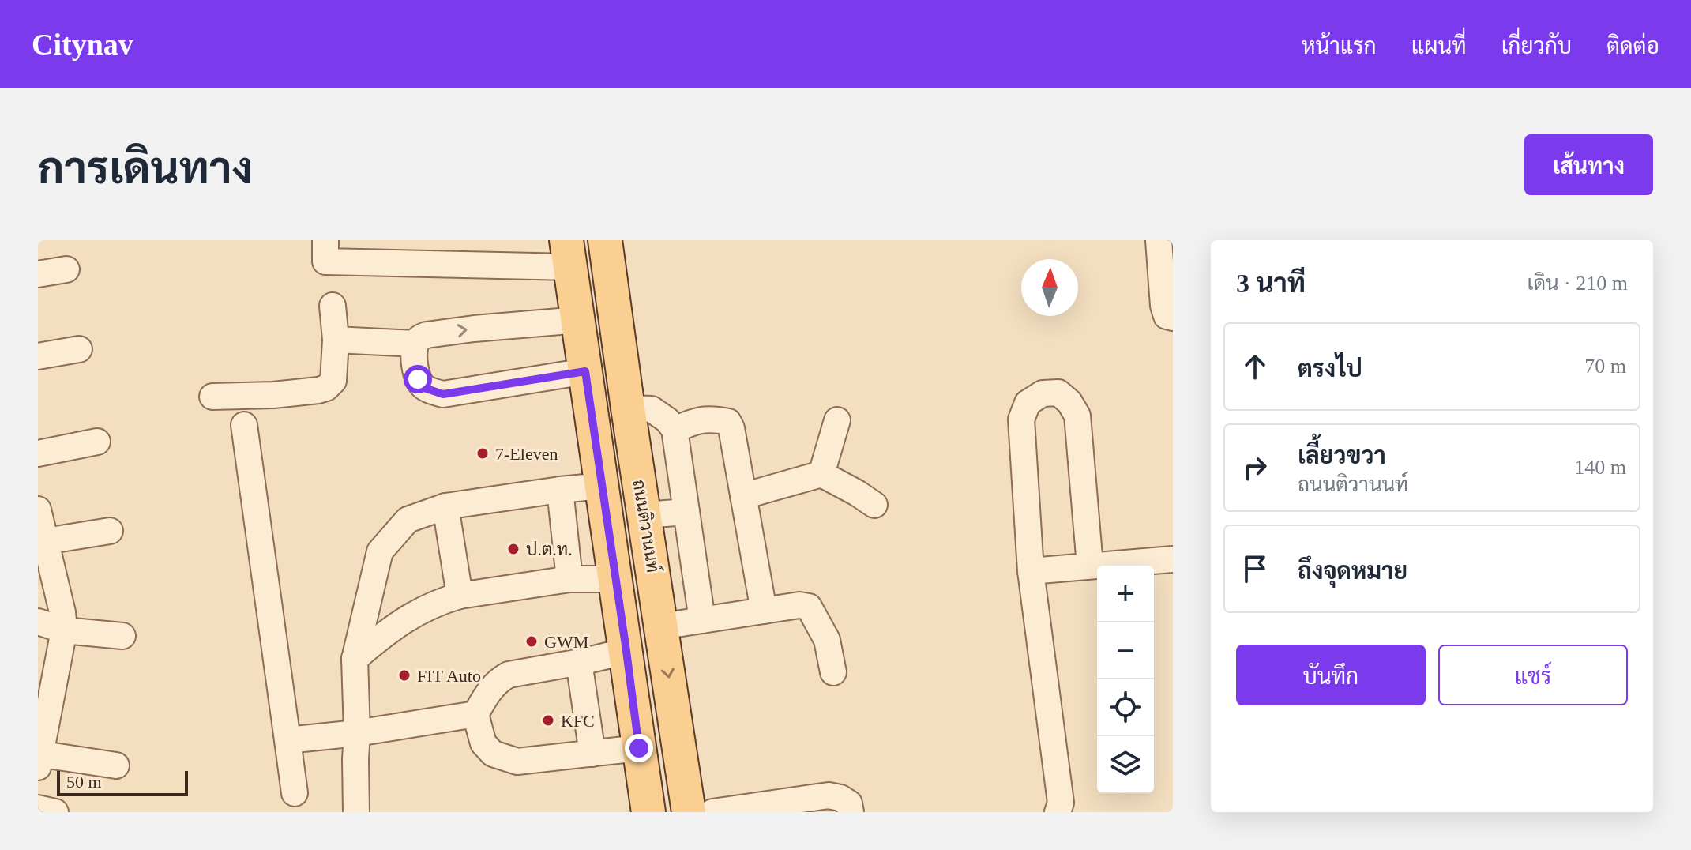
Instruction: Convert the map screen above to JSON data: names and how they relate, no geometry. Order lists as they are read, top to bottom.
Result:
{
  "streets": {
    "main road": ["ถนนติวานนท์"]
  },
  "places": [
    "7-Eleven",
    "ป.ต.ท.",
    "GWM",
    "FIT Auto",
    "KFC"
  ],
  "scale_bar": "50 m",
  "north": "top",
  "page": {
    "header": "Citynav",
    "nav": [
      "หน้าแรก",
      "แผนที่",
      "เกี่ยวกับ",
      "ติดต่อ"
    ],
    "buttons": [
      "เส้นทาง",
      ["บันทึก", "แชร์"]
    ],
    "title": "การเดินทาง",
    "heading": ["3 นาที", "เดิน · 210 m"],
    "list": [
      ["ตรงไป", "70 m"],
      ["เลี้ยวขวา", "ถนนติวานนท์", "140 m"],
      "ถึงจุดหมาย"
    ],
    "map_buttons": ["+", "−"],
    "scale": "50 m"
  }
}
